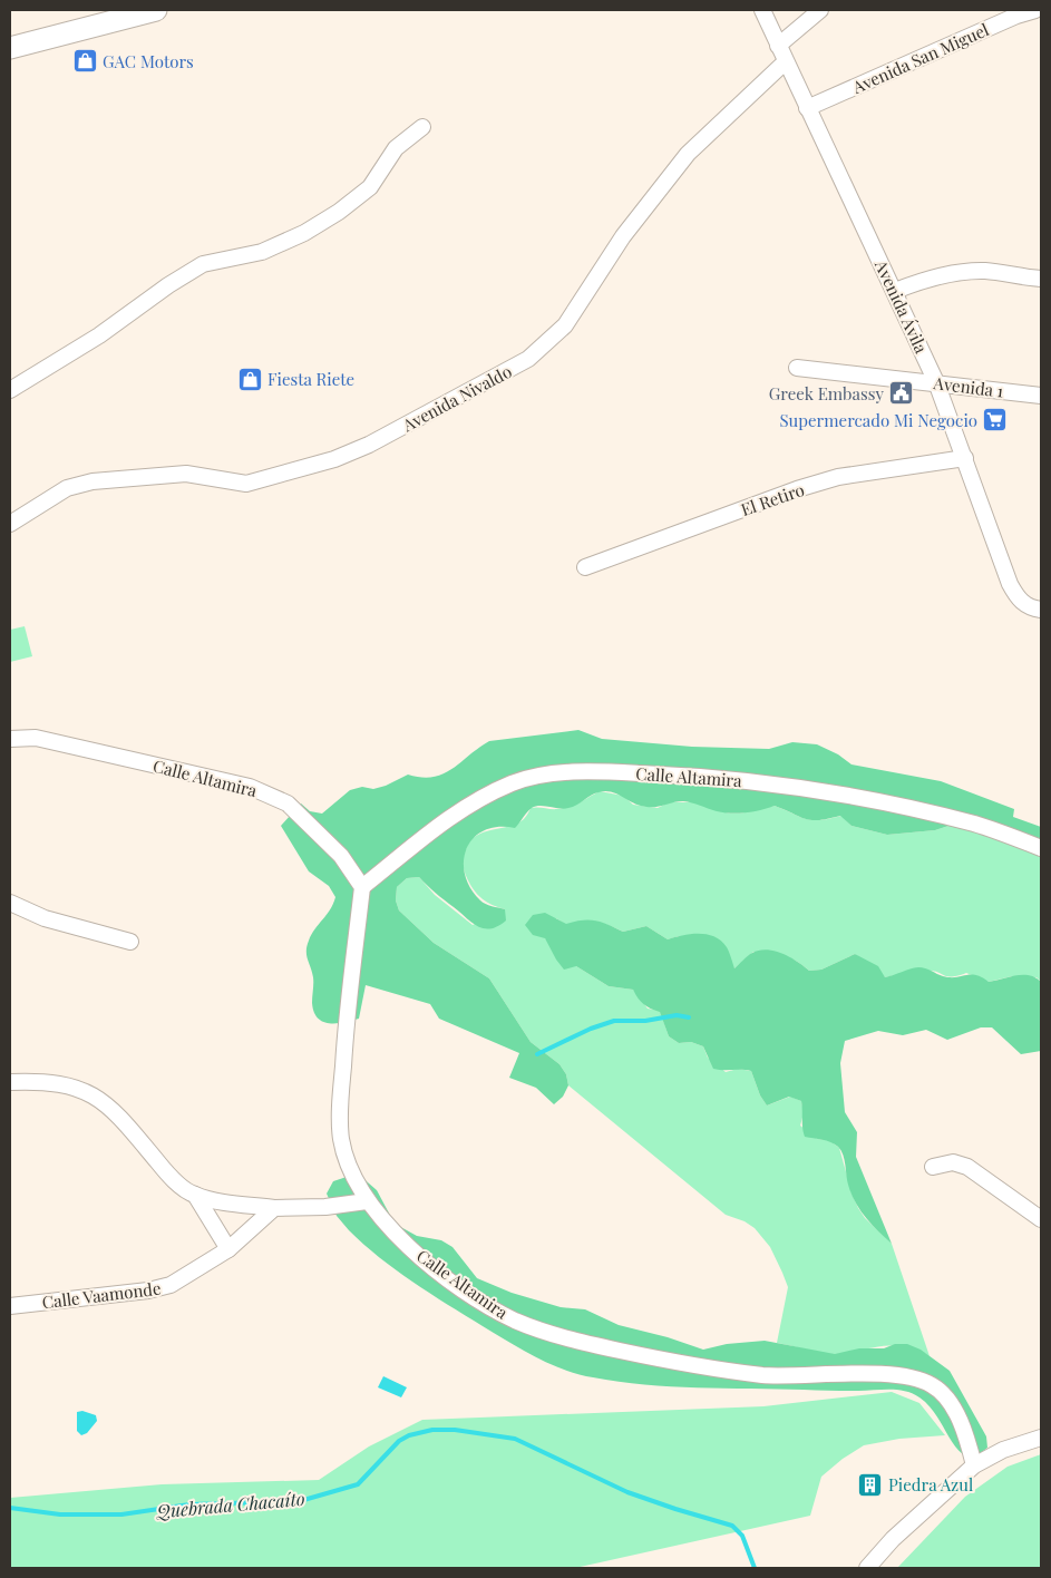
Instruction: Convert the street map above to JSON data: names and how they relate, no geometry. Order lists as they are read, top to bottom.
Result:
{
  "streets": {
    "street": [
      "Avenida San Miguel",
      "Avenida Ávila",
      "Avenida 1",
      "Avenida Nivaldo",
      "El Retiro",
      "Calle Altamira",
      "Calle Vaamonde"
    ]
  },
  "crossings": [
    ["Avenida San Miguel", "Avenida Ávila"],
    ["Avenida Ávila", "Avenida 1"],
    ["Avenida Ávila", "Avenida Nivaldo"],
    ["Avenida Ávila", "El Retiro"]
  ],
  "water": ["Quebrada Chacaíto"],
  "places": {
    "shop": ["GAC Motors", "Fiesta Riete"],
    "public building": ["Greek Embassy"],
    "supermarket": ["Supermercado Mi Negocio"],
    "building": ["Piedra Azul"]
  }
}
